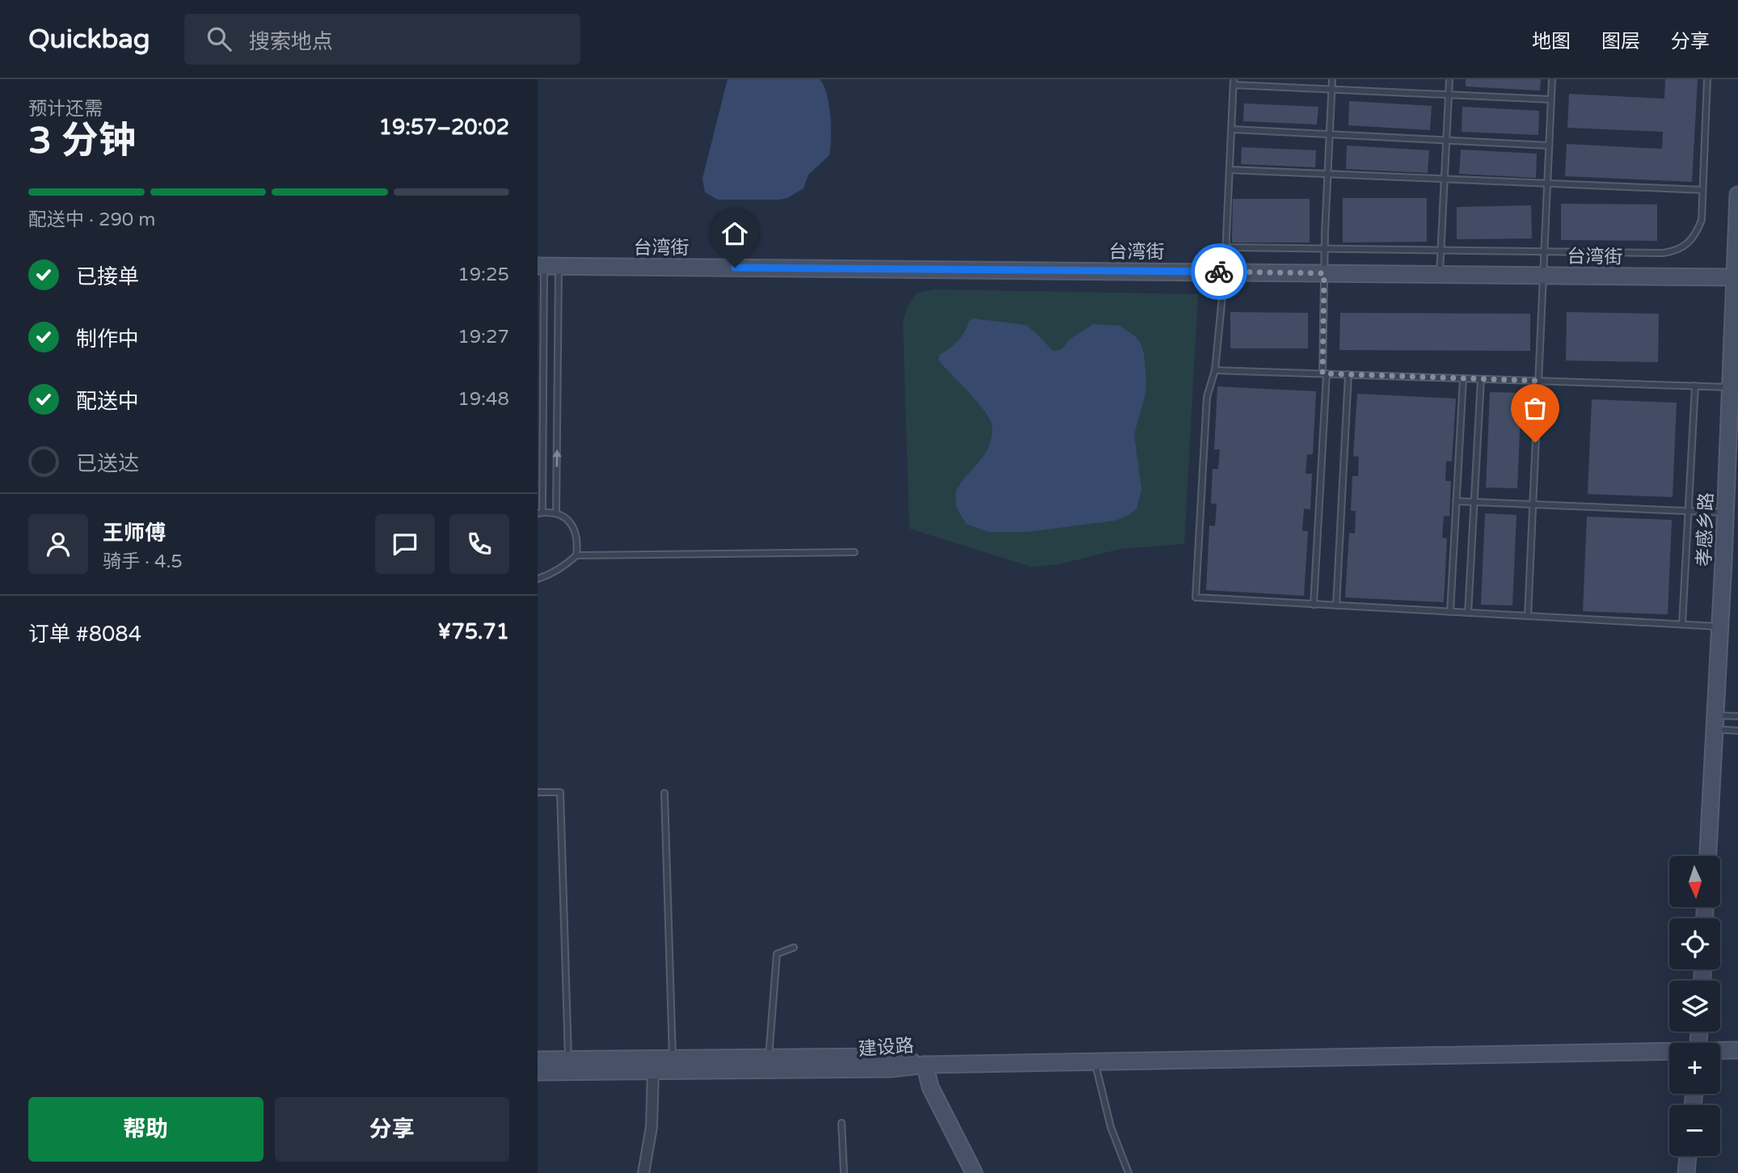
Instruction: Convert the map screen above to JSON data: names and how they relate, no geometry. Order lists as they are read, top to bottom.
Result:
{
  "streets": {
    "main road": ["台湾街", "孝感乡路", "建设路"]
  },
  "crossings": [
    ["台湾街", "孝感乡路"]
  ],
  "north": "bottom",
  "page": {
    "header": "Quickbag",
    "search": "搜索地点",
    "nav": ["地图", "图层", "分享"],
    "heading": ["3 分钟", "预计还需", "19:57–20:02"],
    "panel": [
      "王师傅",
      "骑手 · 4.5",
      "订单 #8084",
      "¥75.71"
    ],
    "bar": "配送中 · 290 m",
    "list": [
      ["已接单", "19:25"],
      ["制作中", "19:27"],
      ["配送中", "19:48"],
      "已送达"
    ],
    "map_buttons": ["+", "−"],
    "buttons": ["帮助", "分享"]
  }
}
